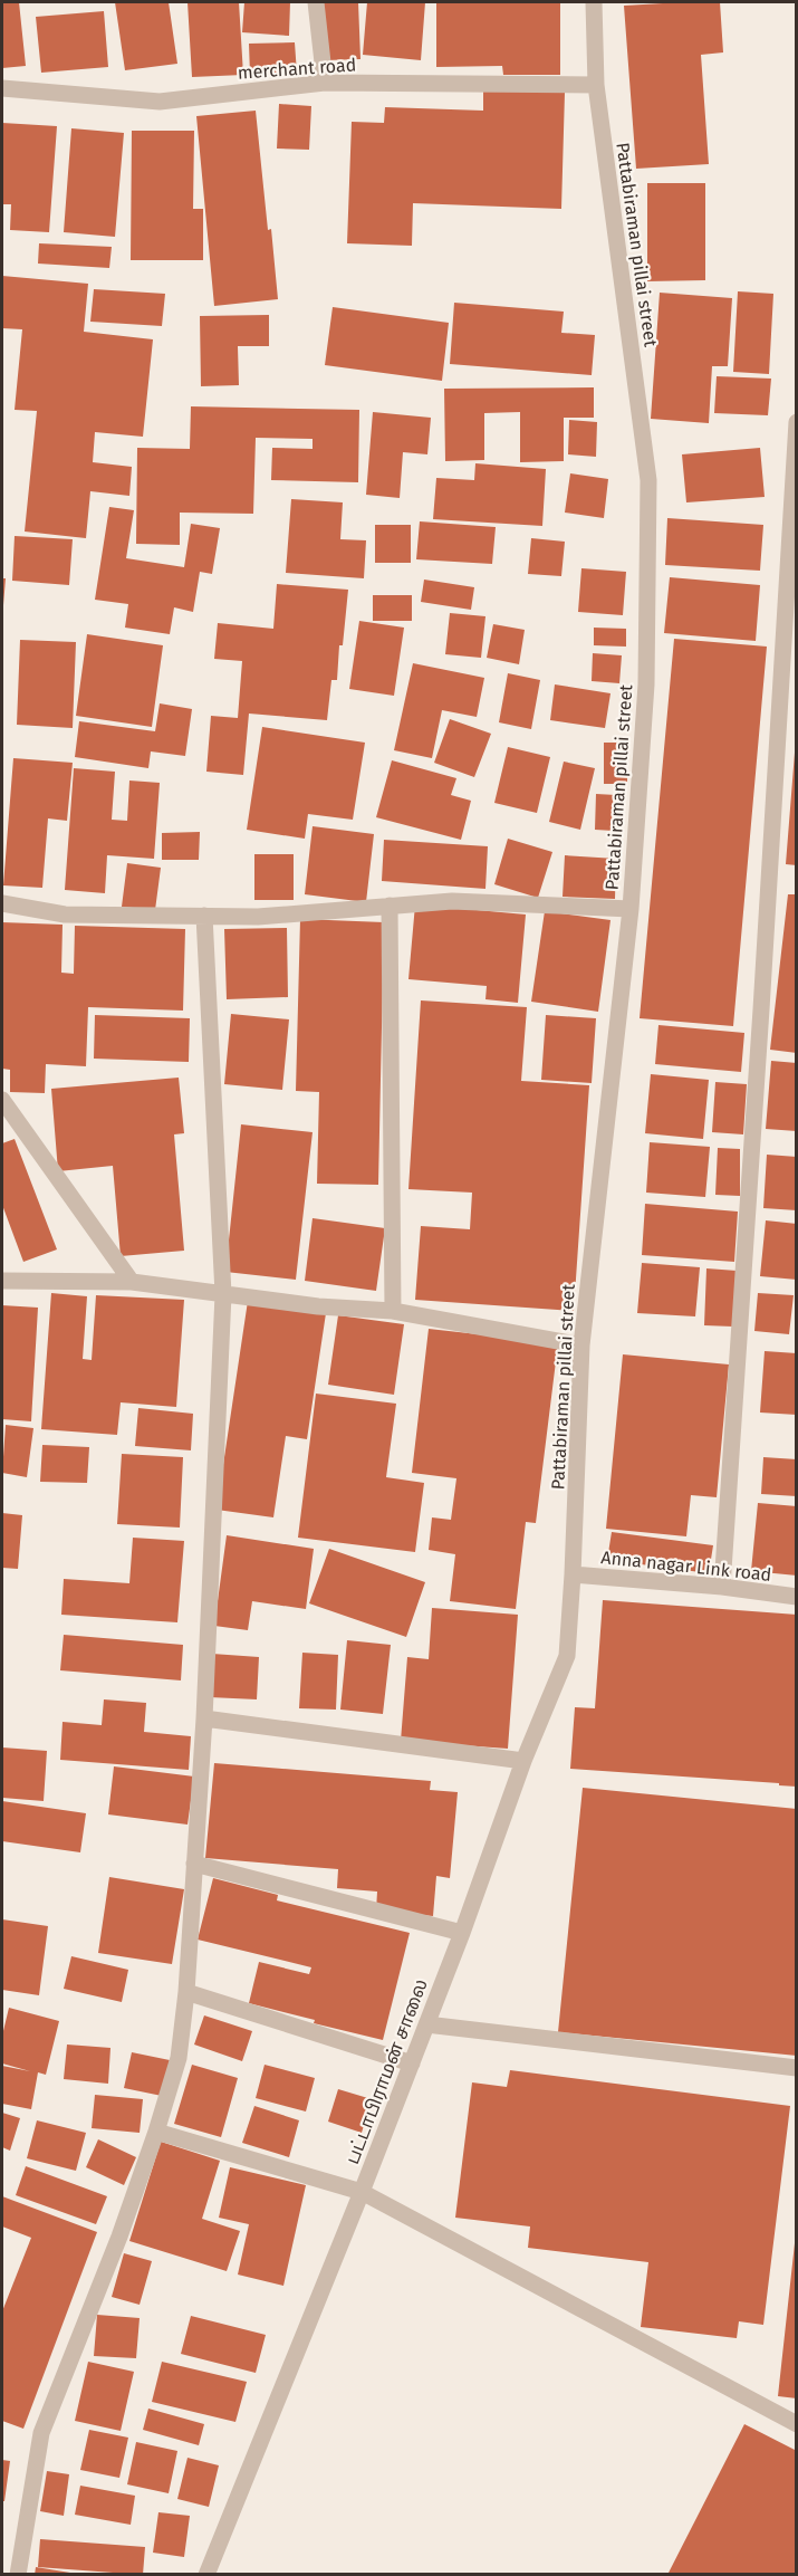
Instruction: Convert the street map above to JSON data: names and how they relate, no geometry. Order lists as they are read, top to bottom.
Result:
{
  "streets": {
    "street": [
      "merchant road",
      "Pattabiraman pillai street",
      "Anna nagar Link road",
      "பட்டாபிராமன் சாலை"
    ]
  },
  "crossings": [
    ["merchant road", "Pattabiraman pillai street"],
    ["Pattabiraman pillai street", "Anna nagar Link road"],
    ["Pattabiraman pillai street", "பட்டாபிராமன் சாலை"],
    ["Anna nagar Link road", "பட்டாபிராமன் சாலை"]
  ]
}
